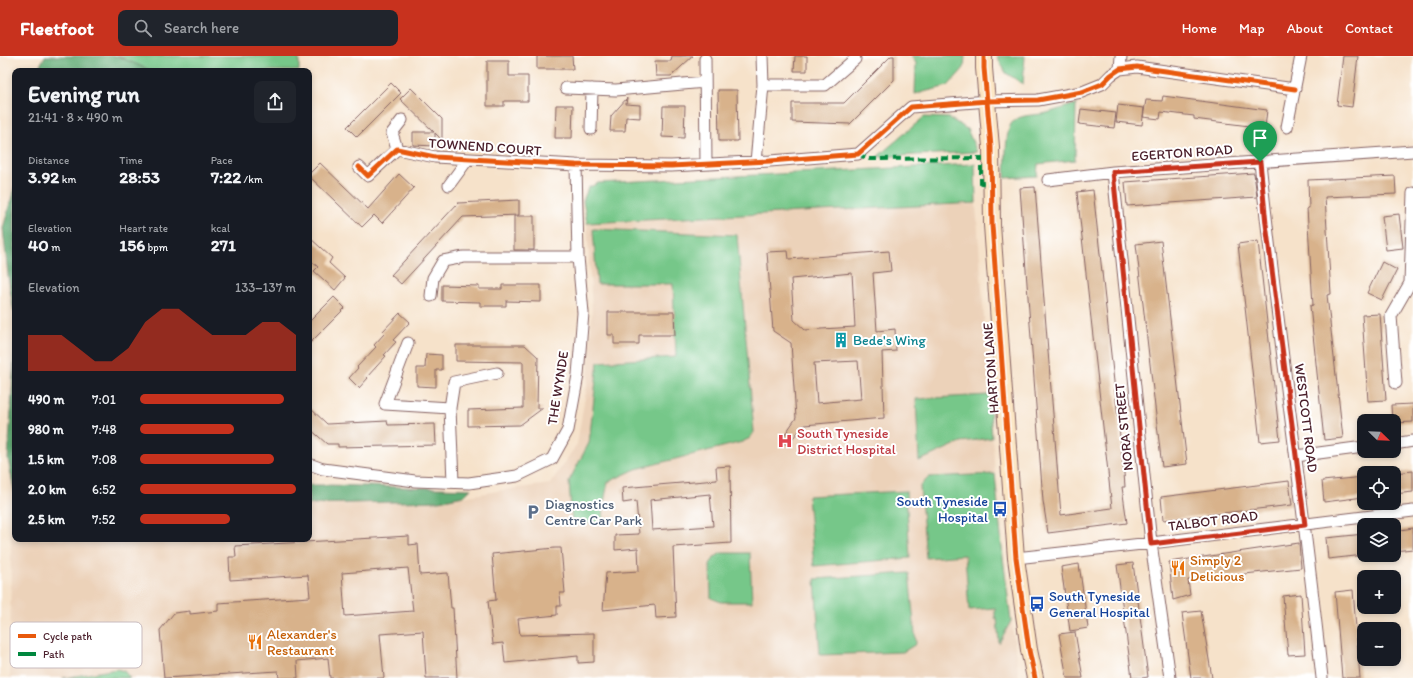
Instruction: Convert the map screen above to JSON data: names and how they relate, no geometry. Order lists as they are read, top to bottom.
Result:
{
  "streets": {
    "street": [
      "TOWNEND COURT",
      "EGERTON ROAD",
      "HARTON LANE",
      "THE WYNDE",
      "WESTCOTT ROAD",
      "NORA STREET",
      "TALBOT ROAD"
    ]
  },
  "crossings": [
    ["TOWNEND COURT", "HARTON LANE"],
    ["TOWNEND COURT", "THE WYNDE"],
    ["EGERTON ROAD", "WESTCOTT ROAD"],
    ["EGERTON ROAD", "NORA STREET"],
    ["HARTON LANE", "TALBOT ROAD"],
    ["WESTCOTT ROAD", "TALBOT ROAD"],
    ["NORA STREET", "TALBOT ROAD"]
  ],
  "places": {
    "building": ["Bede's Wing"],
    "hospital": ["South Tyneside District Hospital"],
    "bus stop": ["South Tyneside Hospital", "South Tyneside General Hospital"],
    "parking": ["Diagnostics Centre Car Park"],
    "restaurant": ["Simply 2 Delicious", "Alexander's Restaurant"]
  },
  "legend": ["Cycle path", "Path"],
  "north": "bottom right",
  "page": {
    "header": "Fleetfoot",
    "search": "Search here",
    "nav": [
      "Home",
      "Map",
      "About",
      "Contact"
    ],
    "heading": ["Evening run", "21:41 · 8 × 490 m"],
    "stats": [
      ["Distance", "3.92 km"],
      ["Time", "28:53"],
      ["Pace", "7:22 /km"],
      ["Elevation", "40 m"],
      ["Heart rate", "156 bpm"],
      ["kcal", "271"]
    ],
    "chart": ["Elevation", "133–137 m"],
    "list": [
      {
        "name": "490 m",
        "note": "7:01"
      },
      {
        "name": "980 m",
        "note": "7:48"
      },
      {
        "name": "1.5 km",
        "note": "7:08"
      },
      {
        "name": "2.0 km",
        "note": "6:52"
      },
      {
        "name": "2.5 km",
        "note": "7:52"
      }
    ],
    "map_buttons": ["+", "−"]
  }
}
